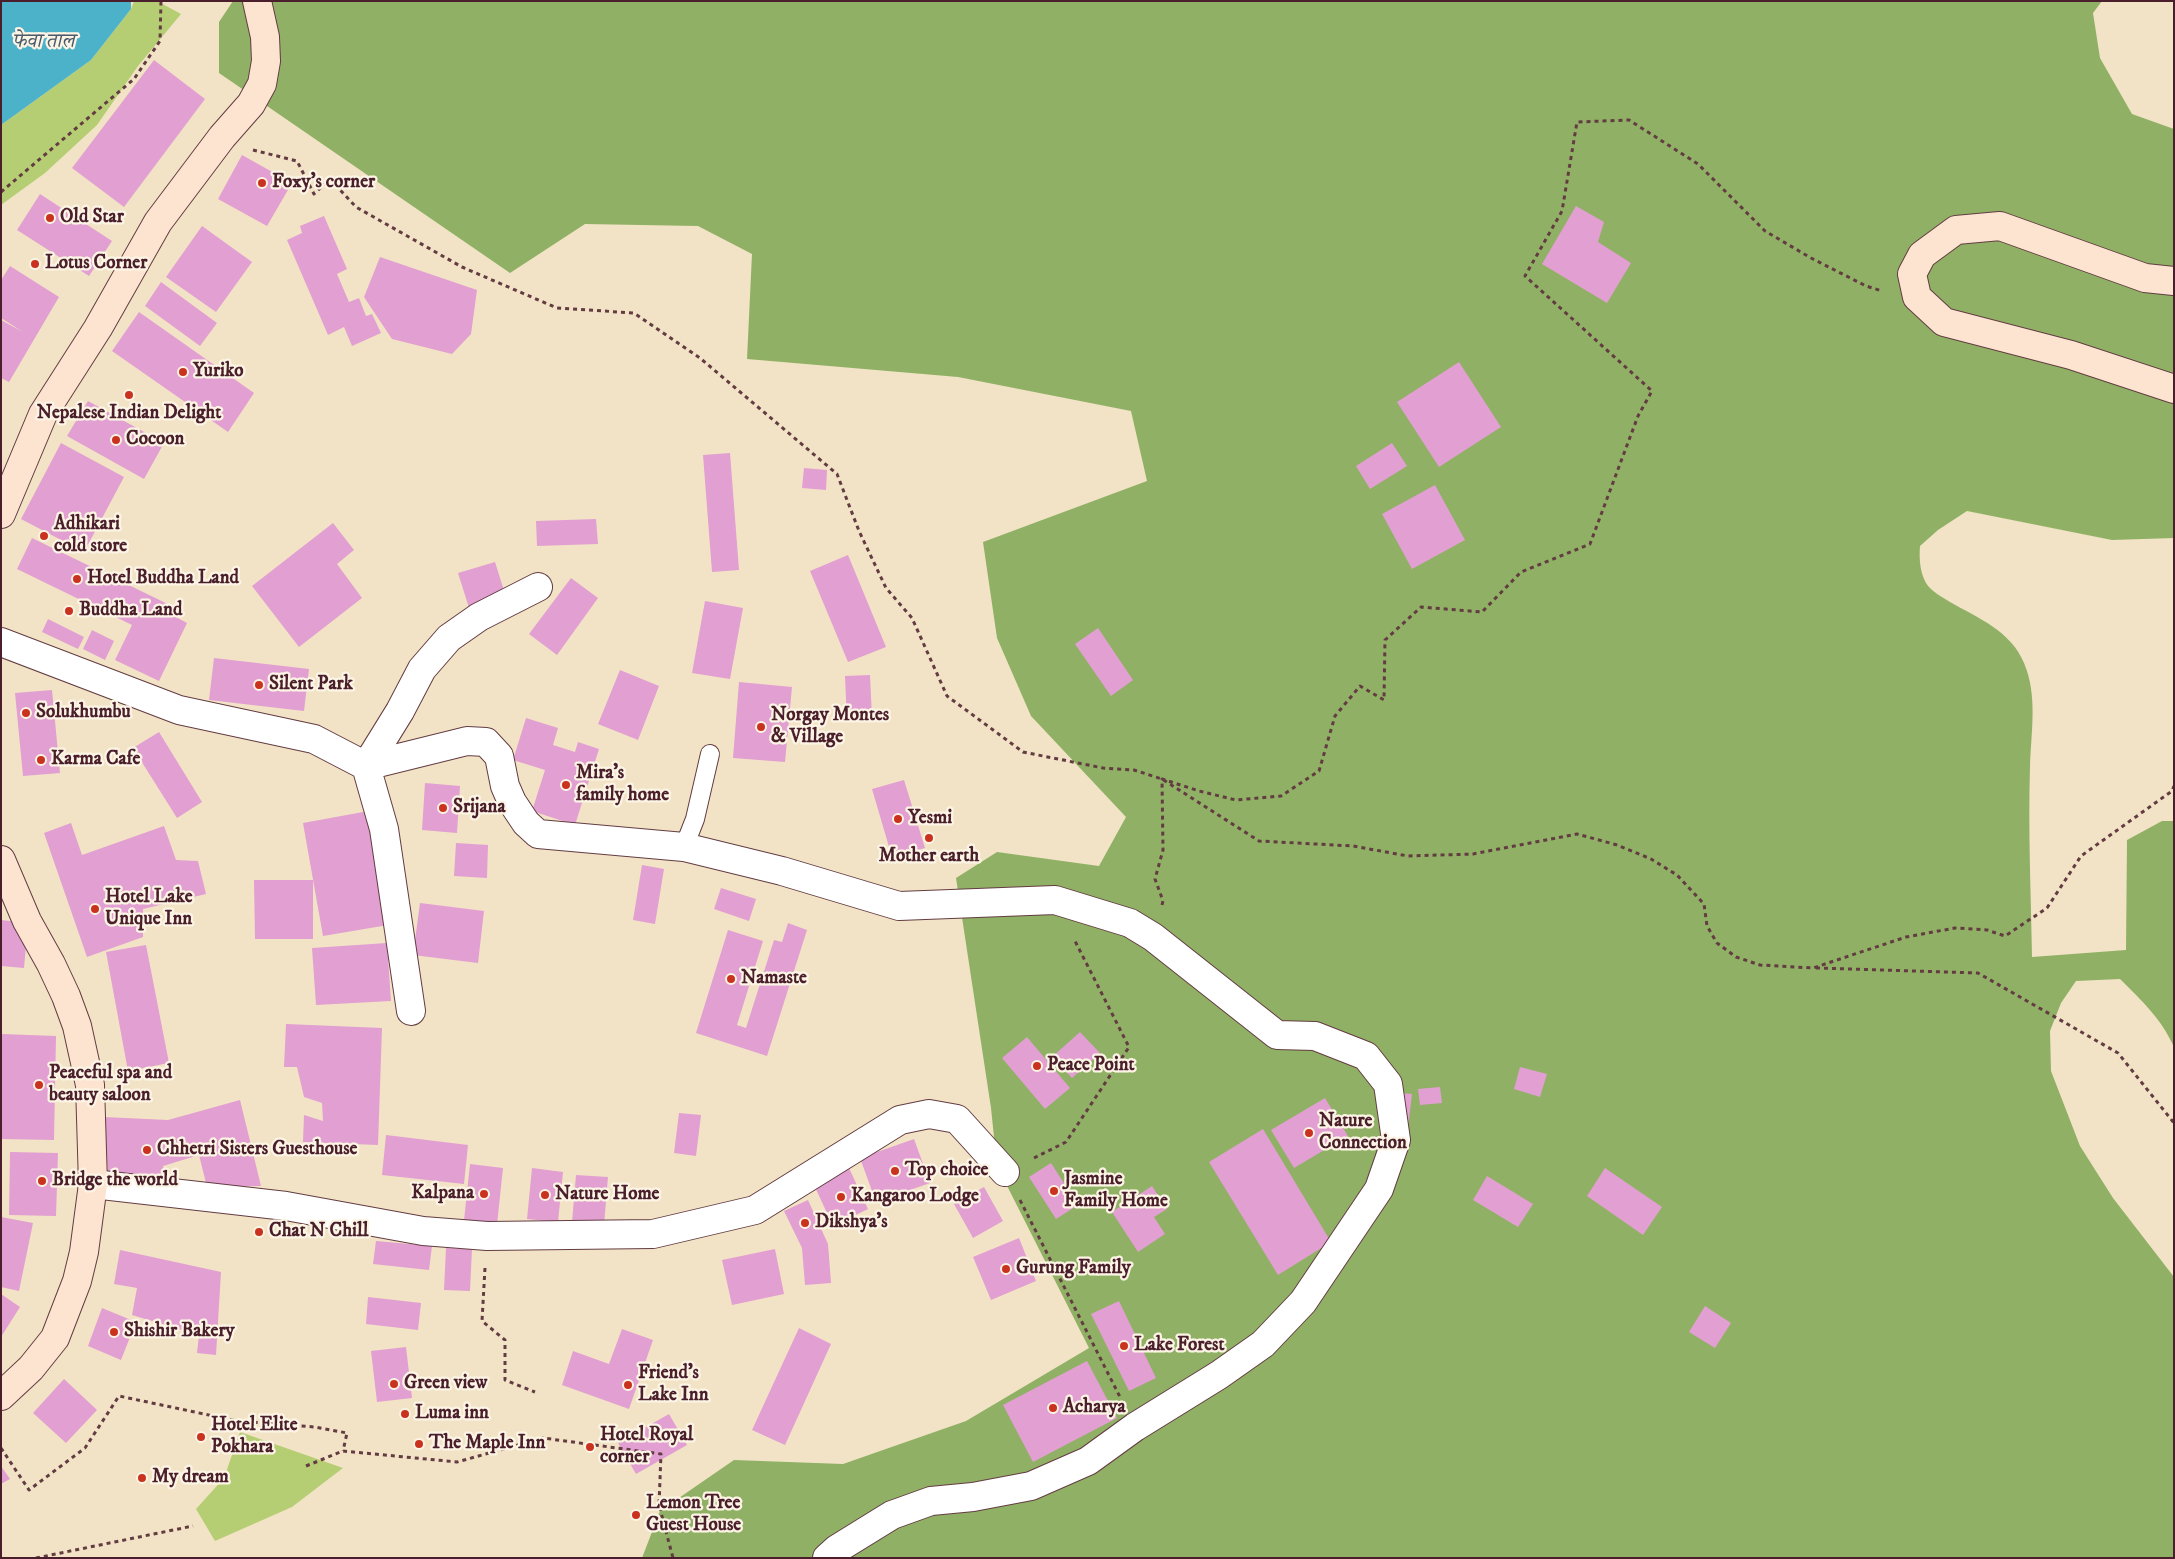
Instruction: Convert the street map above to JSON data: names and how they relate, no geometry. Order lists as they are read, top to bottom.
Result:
{
  "water": ["फेवा ताल"],
  "places": [
    "Foxy's corner",
    "Old Star",
    "Lotus Corner",
    "Yuriko",
    "Nepalese Indian Delight",
    "Cocoon",
    "Adhikari cold store",
    "Hotel Buddha Land",
    "Buddha Land",
    "Silent Park",
    "Solukhumbu",
    "Norgay Montes & Village",
    "Karma Cafe",
    "Mira's family home",
    "Srijana",
    "Yesmi",
    "Mother earth",
    "Hotel Lake Unique Inn",
    "Namaste",
    "Peace Point",
    "Peaceful spa and beauty saloon",
    "Nature Connection",
    "Chhetri Sisters Guesthouse",
    "Top choice",
    "Bridge the world",
    "Jasmine Family Home",
    "Kalpana",
    "Nature Home",
    "Kangaroo Lodge",
    "Dikshya's",
    "Chat N Chill",
    "Gurung Family",
    "Shishir Bakery",
    "Lake Forest",
    "Green view",
    "Friend's Lake Inn",
    "Acharya",
    "Luma inn",
    "Hotel Elite Pokhara",
    "The Maple Inn",
    "Hotel Royal corner",
    "My dream",
    "Lemon Tree Guest House"
  ]
}
